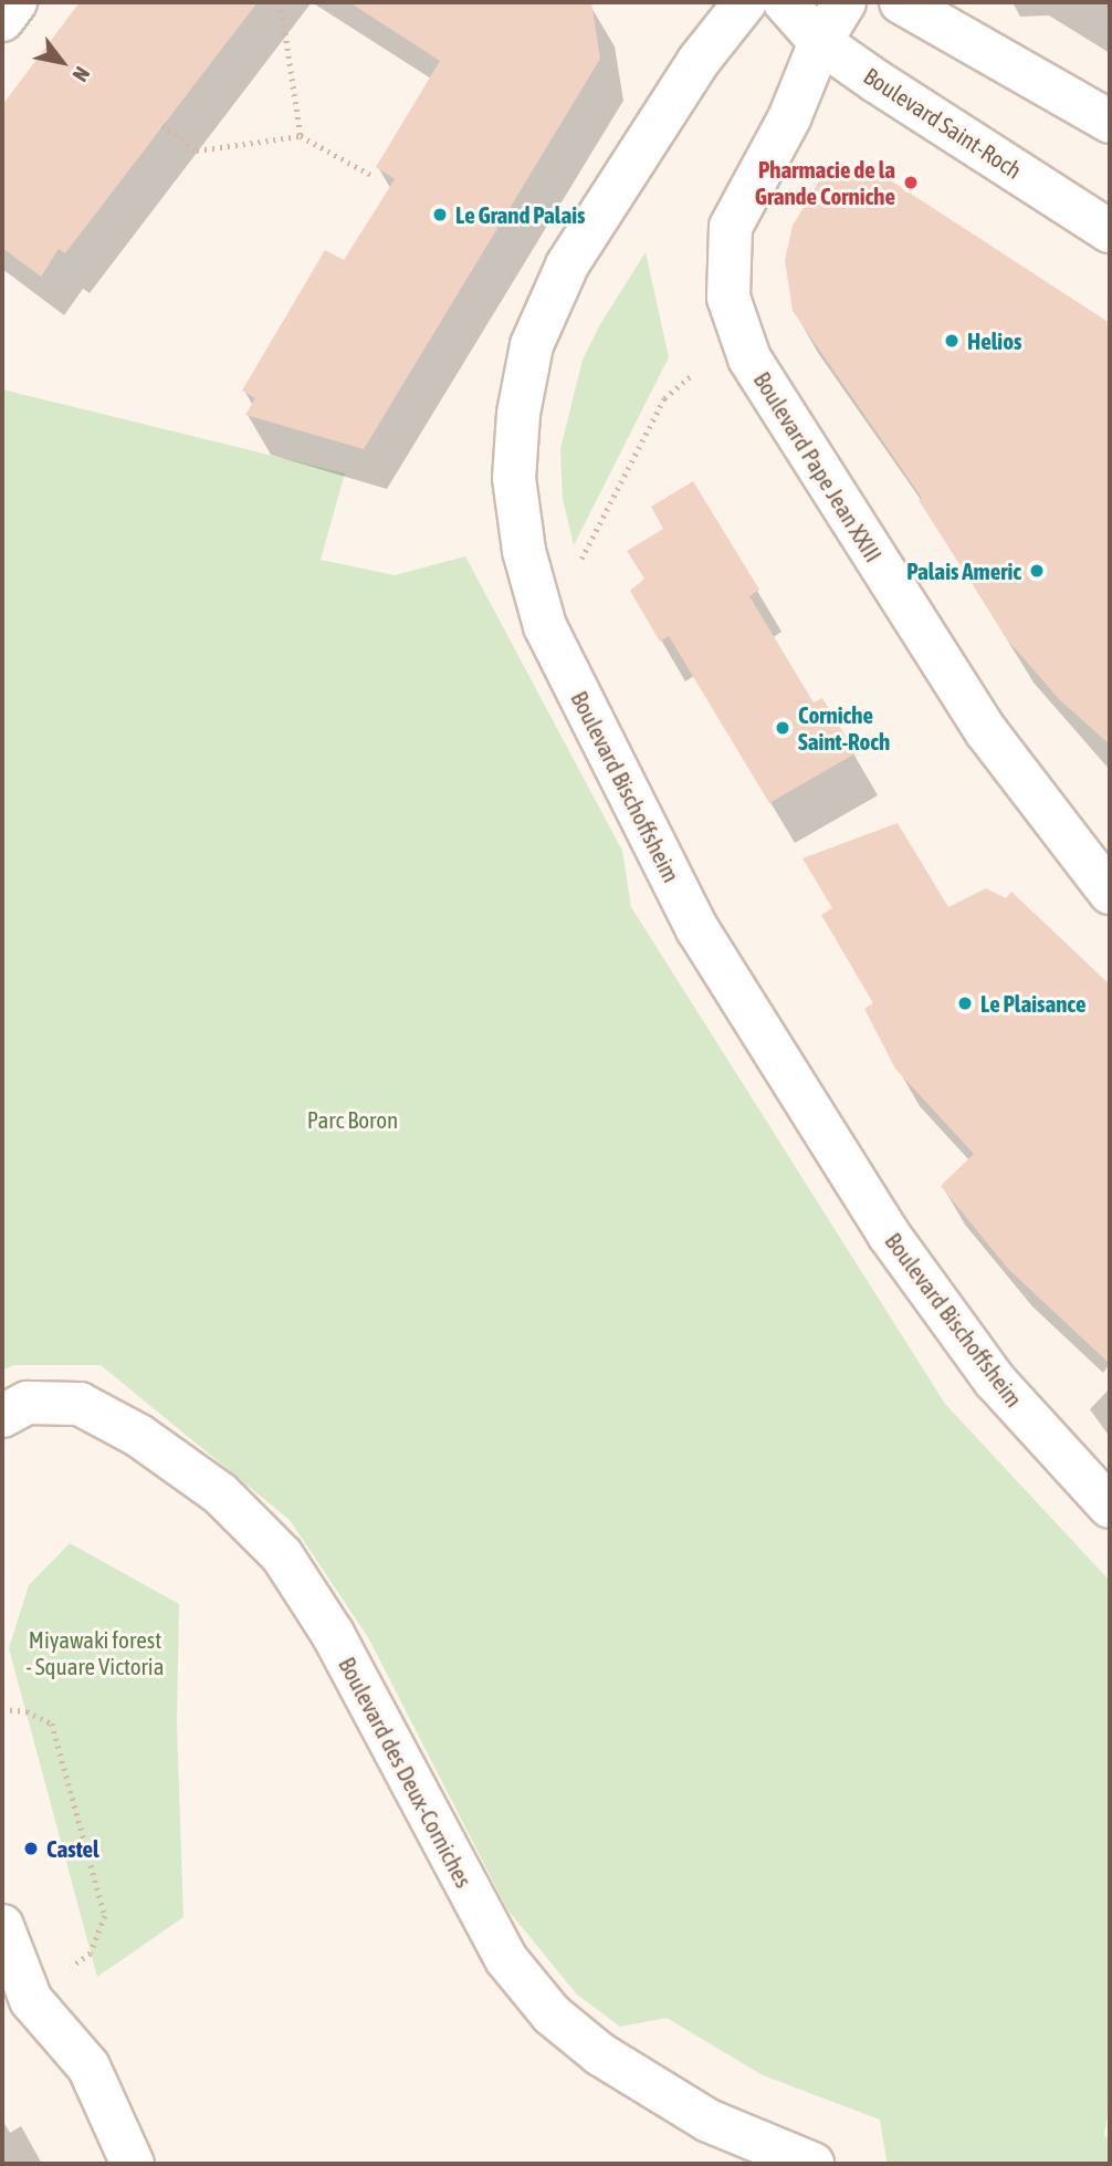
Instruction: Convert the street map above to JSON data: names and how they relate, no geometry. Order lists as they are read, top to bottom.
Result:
{
  "streets": {
    "street": [
      "Boulevard Saint-Roch",
      "Boulevard Pape Jean XXIII",
      "Boulevard Bischoffsheim",
      "Boulevard des Deux-Corniches"
    ]
  },
  "crossings": [
    ["Boulevard Saint-Roch", "Boulevard Pape Jean XXIII"]
  ],
  "parks": ["Parc Boron", "Miyawaki forest - Square Victoria"],
  "places": [
    "Pharmacie de la Grande Corniche",
    "Le Grand Palais",
    "Helios",
    "Palais Americ",
    "Corniche Saint-Roch",
    "Le Plaisance",
    "Castel"
  ],
  "north": "bottom right"
}
